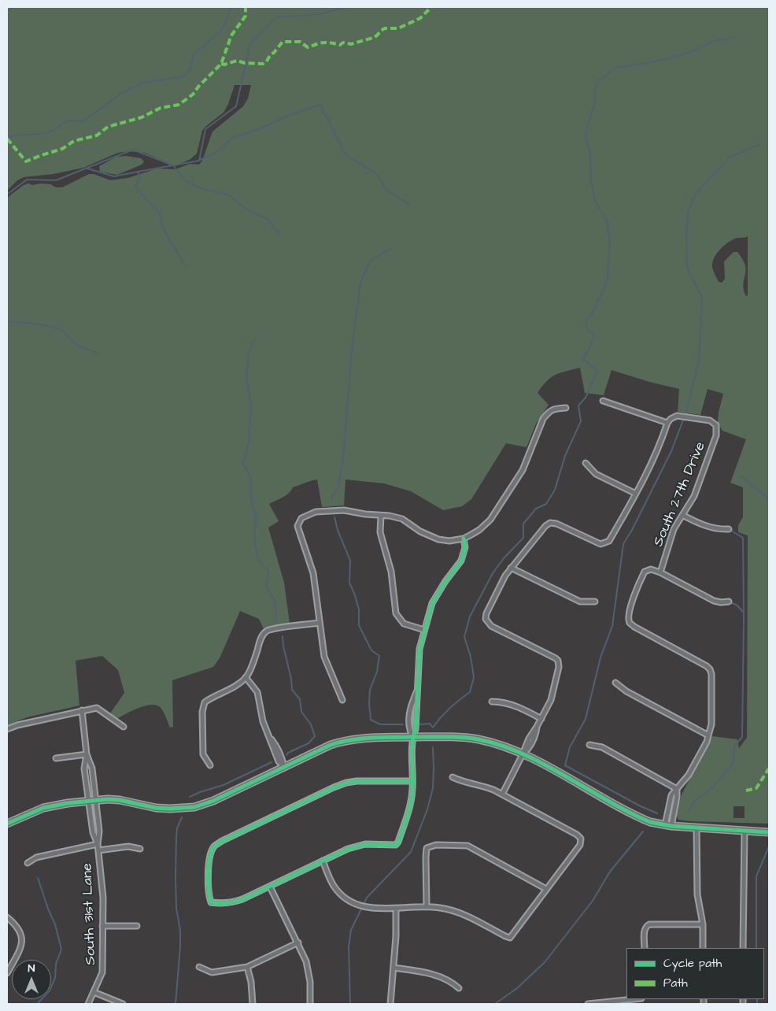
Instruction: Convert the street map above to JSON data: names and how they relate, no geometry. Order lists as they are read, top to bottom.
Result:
{
  "streets": {
    "street": ["South 27th Drive", "South 31st Lane"]
  },
  "legend": ["Cycle path", "Path"],
  "north": "top"
}
